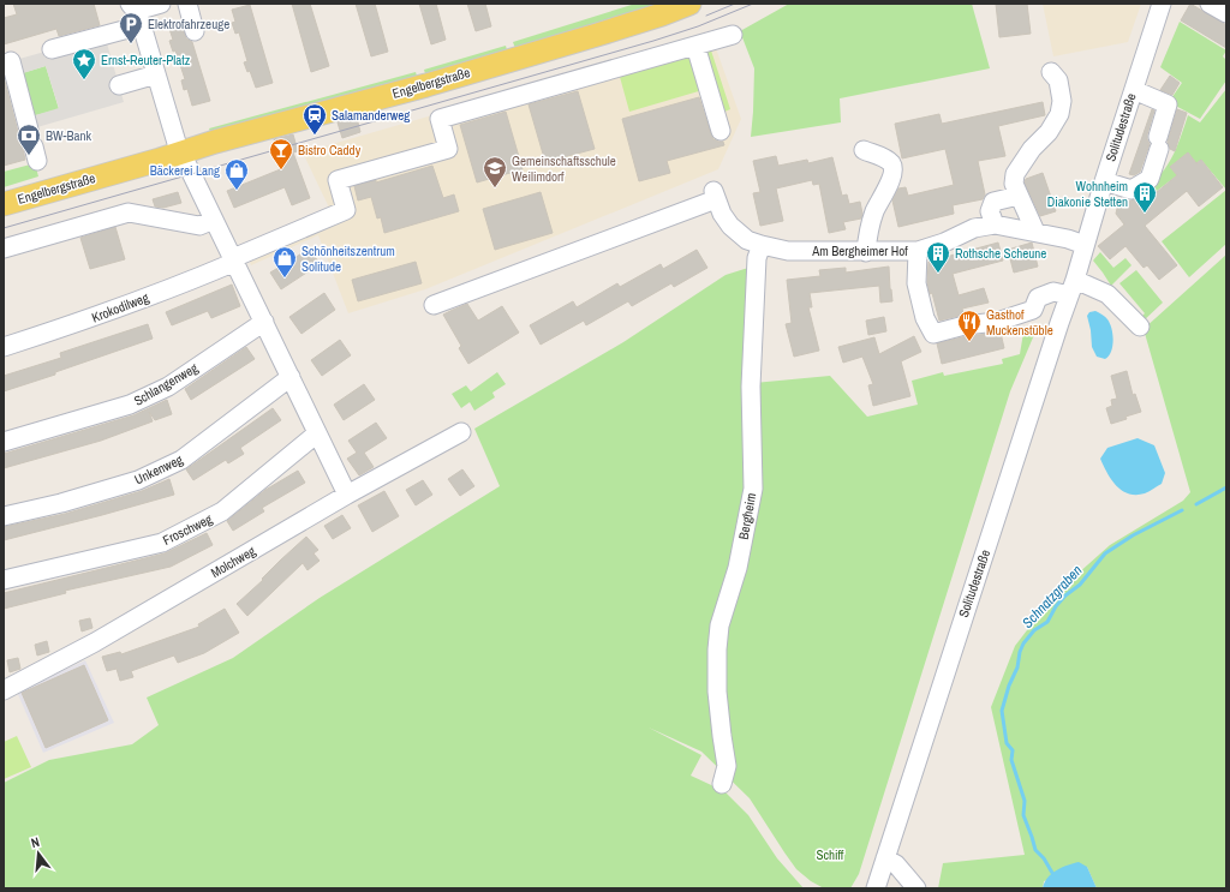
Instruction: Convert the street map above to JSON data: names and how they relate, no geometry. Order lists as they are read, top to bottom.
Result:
{
  "streets": {
    "main road": ["Engelbergstraße"],
    "street": [
      "Solitudestraße",
      "Am Bergheimer Hof",
      "Krokodilweg",
      "Schlangenweg",
      "Unkenweg",
      "Bergheim",
      "Froschweg",
      "Molchweg"
    ]
  },
  "crossings": [
    ["Solitudestraße", "Am Bergheimer Hof"],
    ["Am Bergheimer Hof", "Bergheim"]
  ],
  "water": ["Schnatzgraben"],
  "parks": ["Schiff"],
  "places": {
    "parking": ["Elektrofahrzeuge"],
    "place": ["Ernst-Reuter-Platz"],
    "station": ["Salamanderweg"],
    "bank": ["BW-Bank"],
    "bar": ["Bistro Caddy"],
    "school or university": ["Gemeinschaftsschule Weilimdorf"],
    "shop": ["Bäckerei Lang", "Schönheitszentrum Solitude"],
    "building": ["Wohnheim Diakonie Stetten", "Rothsche Scheune"],
    "restaurant": ["Gasthof Muckenstüble"]
  },
  "north": "top"
}
